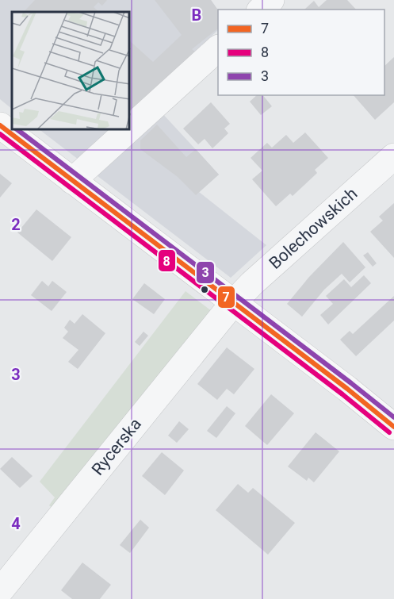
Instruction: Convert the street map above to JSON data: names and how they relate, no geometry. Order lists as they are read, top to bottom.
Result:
{
  "streets": {
    "street": ["Bolechowskich", "Rycerska"]
  },
  "crossings": [
    ["Bolechowskich", "Rycerska"]
  ],
  "lines": ["transit line 7", "transit line 3", "transit line 8"],
  "legend": ["7", "8", "3"],
  "grid": {
    "columns": ["B"],
    "rows": ["2", "3", "4"]
  }
}
